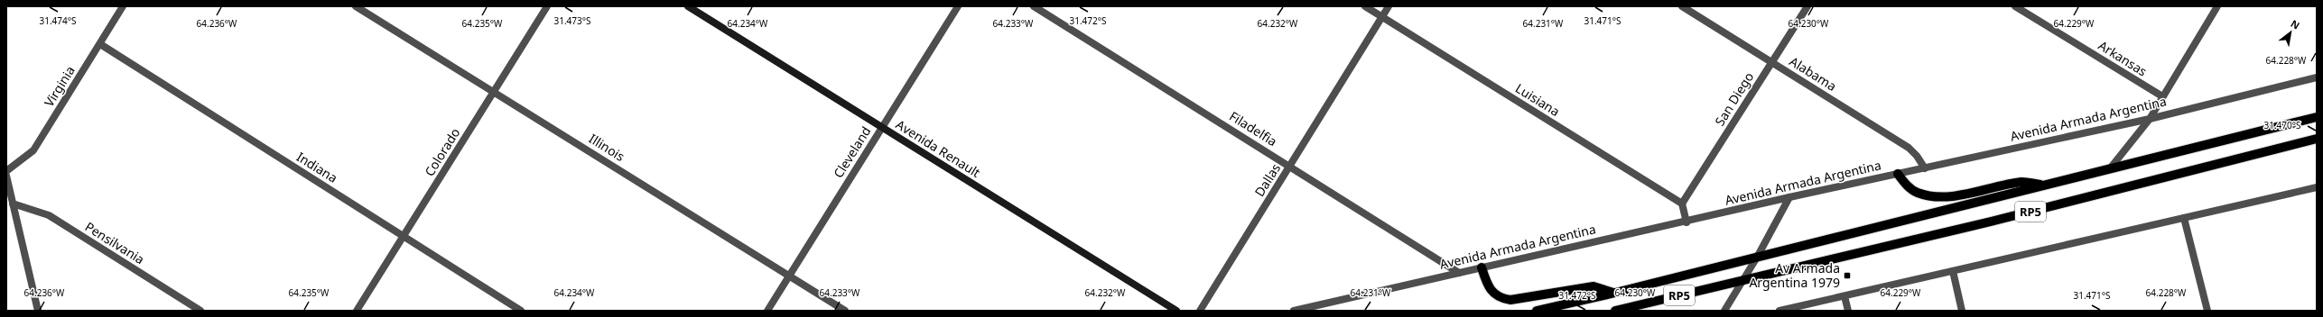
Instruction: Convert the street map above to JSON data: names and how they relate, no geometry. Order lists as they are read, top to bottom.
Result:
{
  "streets": {
    "main road": ["RP5"],
    "street": [
      "Arkansas",
      "Alabama",
      "Virginia",
      "San Diego",
      "Luisiana",
      "Avenida Armada Argentina",
      "Filadelfia",
      "Illinois",
      "Avenida Renault",
      "Colorado",
      "Cleveland",
      "Indiana",
      "Dallas",
      "Pensilvania"
    ]
  },
  "crossings": [
    ["Alabama", "San Diego"],
    ["Alabama", "Avenida Armada Argentina"],
    ["Virginia", "Indiana"],
    ["San Diego", "Luisiana"],
    ["Luisiana", "Dallas"],
    ["Avenida Armada Argentina", "Filadelfia"],
    ["Filadelfia", "Dallas"],
    ["Illinois", "Colorado"],
    ["Illinois", "Cleveland"],
    ["Avenida Renault", "Cleveland"],
    ["Colorado", "Indiana"]
  ],
  "places": {
    "transit": ["Av Armada Argentina 1979"]
  },
  "north": "top right",
  "coordinates": [
    "31.474°S",
    "31.473°S",
    "31.472°S",
    "31.471°S",
    "64.232°W",
    "64.229°W",
    "64.236°W",
    "64.235°W",
    "64.234°W",
    "64.233°W",
    "64.231°W",
    "64.230°W",
    "64.228°W",
    "31.470°S"
  ]
}
